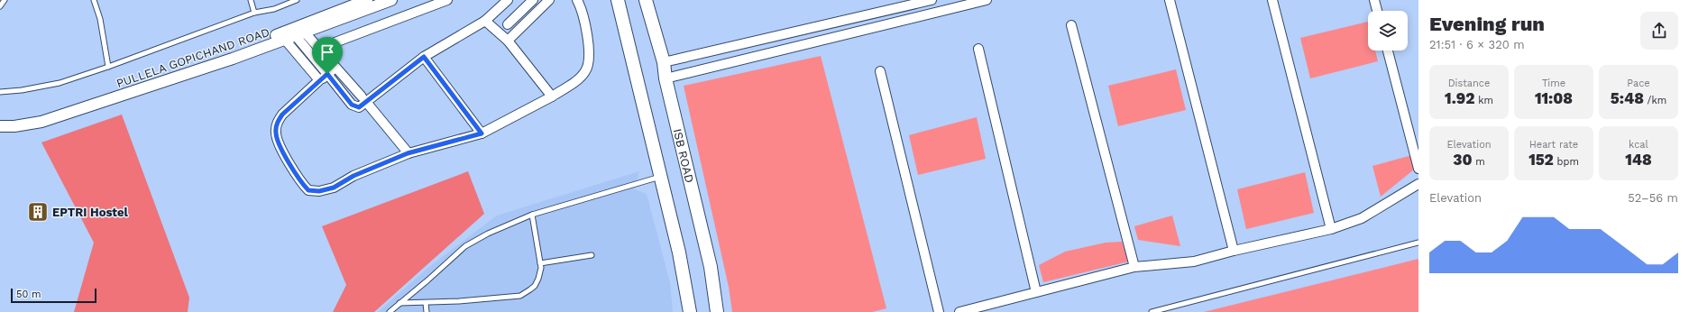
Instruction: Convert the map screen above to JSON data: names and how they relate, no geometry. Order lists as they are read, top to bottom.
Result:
{
  "streets": {
    "main road": ["ISB ROAD"],
    "street": ["PULLELA GOPICHAND ROAD"]
  },
  "places": {
    "building": ["EPTRI Hostel"]
  },
  "scale_bar": "50 m",
  "page": {
    "heading": ["Evening run", "21:51 · 6 × 320 m"],
    "stats": [
      ["Distance", "1.92 km"],
      ["Time", "11:08"],
      ["Pace", "5:48 /km"],
      ["Elevation", "30 m"],
      ["Heart rate", "152 bpm"],
      ["kcal", "148"]
    ],
    "chart": ["Elevation", "52–56 m"],
    "scale": "50 m"
  }
}
